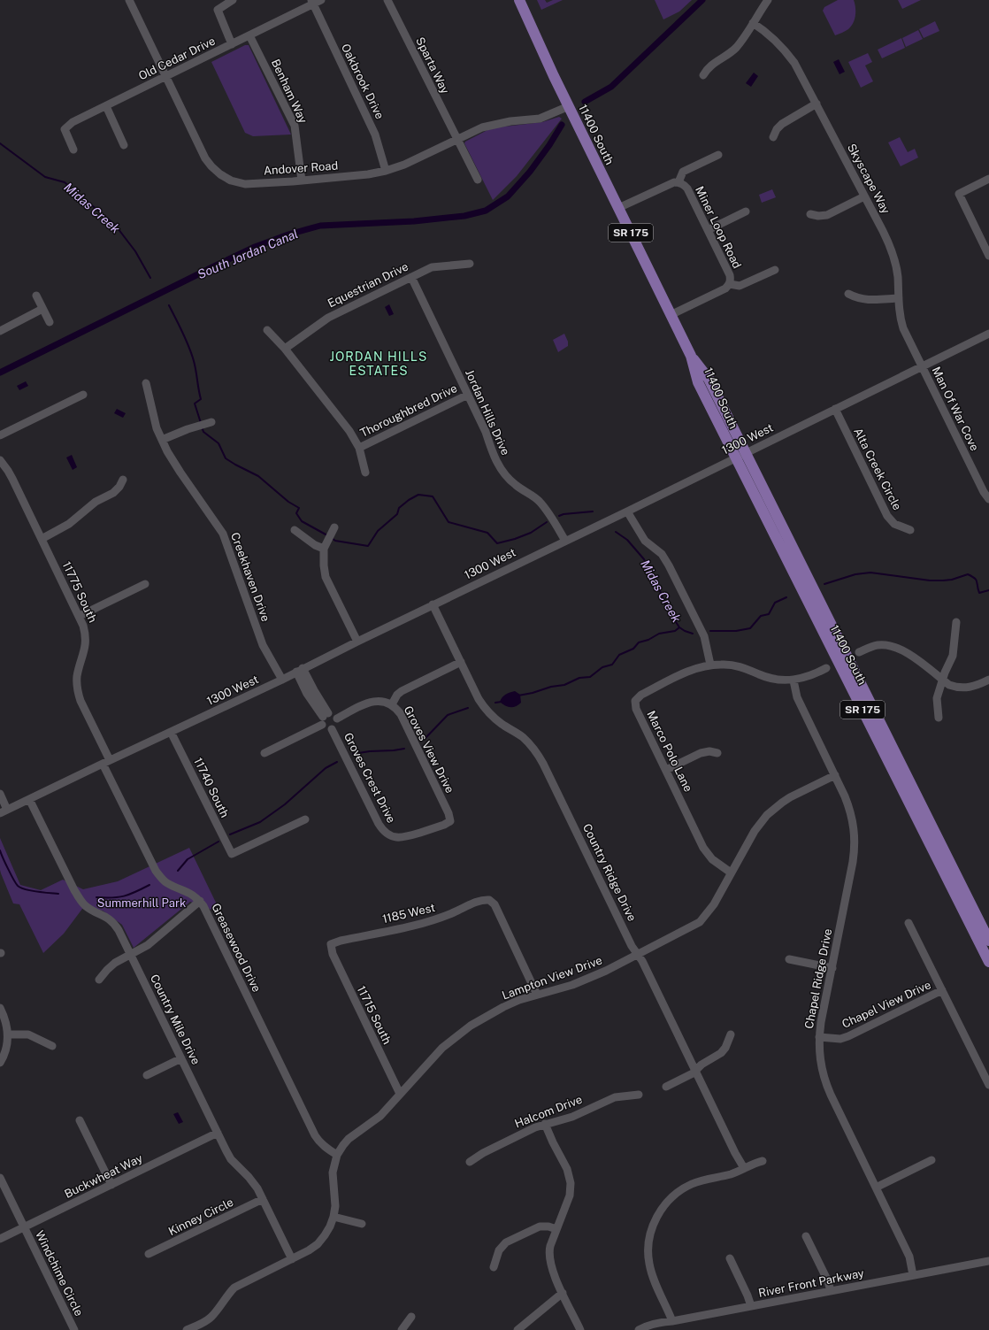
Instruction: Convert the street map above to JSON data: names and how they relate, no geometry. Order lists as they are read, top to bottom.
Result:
{
  "streets": {
    "main road": ["11400 South", "SR 175"],
    "street": [
      "Old Cedar Drive",
      "Sparta Way",
      "Oakbrook Drive",
      "Benham Way",
      "Andover Road",
      "Skyscape Way",
      "Miner Loop Road",
      "Equestrian Drive",
      "Man Of War Cove",
      "Thoroughbred Drive",
      "Jordan Hills Drive",
      "1300 West",
      "Alta Creek Circle",
      "Creekhaven Drive",
      "11775 South",
      "Groves View Drive",
      "Marco Polo Lane",
      "Groves Crest Drive",
      "11740 South",
      "Country Ridge Drive",
      "1185 West",
      "Greasewood Drive",
      "Lampton View Drive",
      "Chapel Ridge Drive",
      "Chapel View Drive",
      "11715 South",
      "Country Mile Drive",
      "Halcom Drive",
      "Buckwheat Way",
      "Kinney Circle",
      "Windchime Circle",
      "River Front Parkway"
    ]
  },
  "crossings": [
    ["Old Cedar Drive", "Oakbrook Drive"],
    ["Old Cedar Drive", "Benham Way"],
    ["Old Cedar Drive", "Andover Road"],
    ["Sparta Way", "Andover Road"],
    ["Oakbrook Drive", "Andover Road"],
    ["Benham Way", "Andover Road"],
    ["11400 South", "Andover Road"],
    ["11400 South", "Miner Loop Road"],
    ["11400 South", "1300 West"],
    ["Skyscape Way", "Man Of War Cove"],
    ["Skyscape Way", "1300 West"],
    ["Equestrian Drive", "Jordan Hills Drive"],
    ["Man Of War Cove", "1300 West"],
    ["Thoroughbred Drive", "Jordan Hills Drive"],
    ["Jordan Hills Drive", "1300 West"],
    ["1300 West", "Alta Creek Circle"],
    ["1300 West", "Creekhaven Drive"],
    ["1300 West", "11775 South"],
    ["1300 West", "11740 South"],
    ["1300 West", "Country Ridge Drive"],
    ["1300 West", "Greasewood Drive"],
    ["1300 West", "Country Mile Drive"],
    ["11775 South", "Greasewood Drive"],
    ["Groves View Drive", "Groves Crest Drive"],
    ["Marco Polo Lane", "Lampton View Drive"],
    ["Marco Polo Lane", "Chapel Ridge Drive"],
    ["Country Ridge Drive", "Lampton View Drive"],
    ["1185 West", "Lampton View Drive"],
    ["1185 West", "11715 South"],
    ["Greasewood Drive", "Lampton View Drive"],
    ["Lampton View Drive", "Chapel Ridge Drive"],
    ["Lampton View Drive", "11715 South"],
    ["Lampton View Drive", "Country Mile Drive"],
    ["Chapel Ridge Drive", "Chapel View Drive"],
    ["Chapel Ridge Drive", "River Front Parkway"],
    ["Country Mile Drive", "Buckwheat Way"],
    ["Country Mile Drive", "Kinney Circle"],
    ["Buckwheat Way", "Windchime Circle"]
  ],
  "districts": ["JORDAN HILLS ESTATES"],
  "water": ["Midas Creek", "South Jordan Canal"],
  "parks": ["Summerhill Park"]
}
